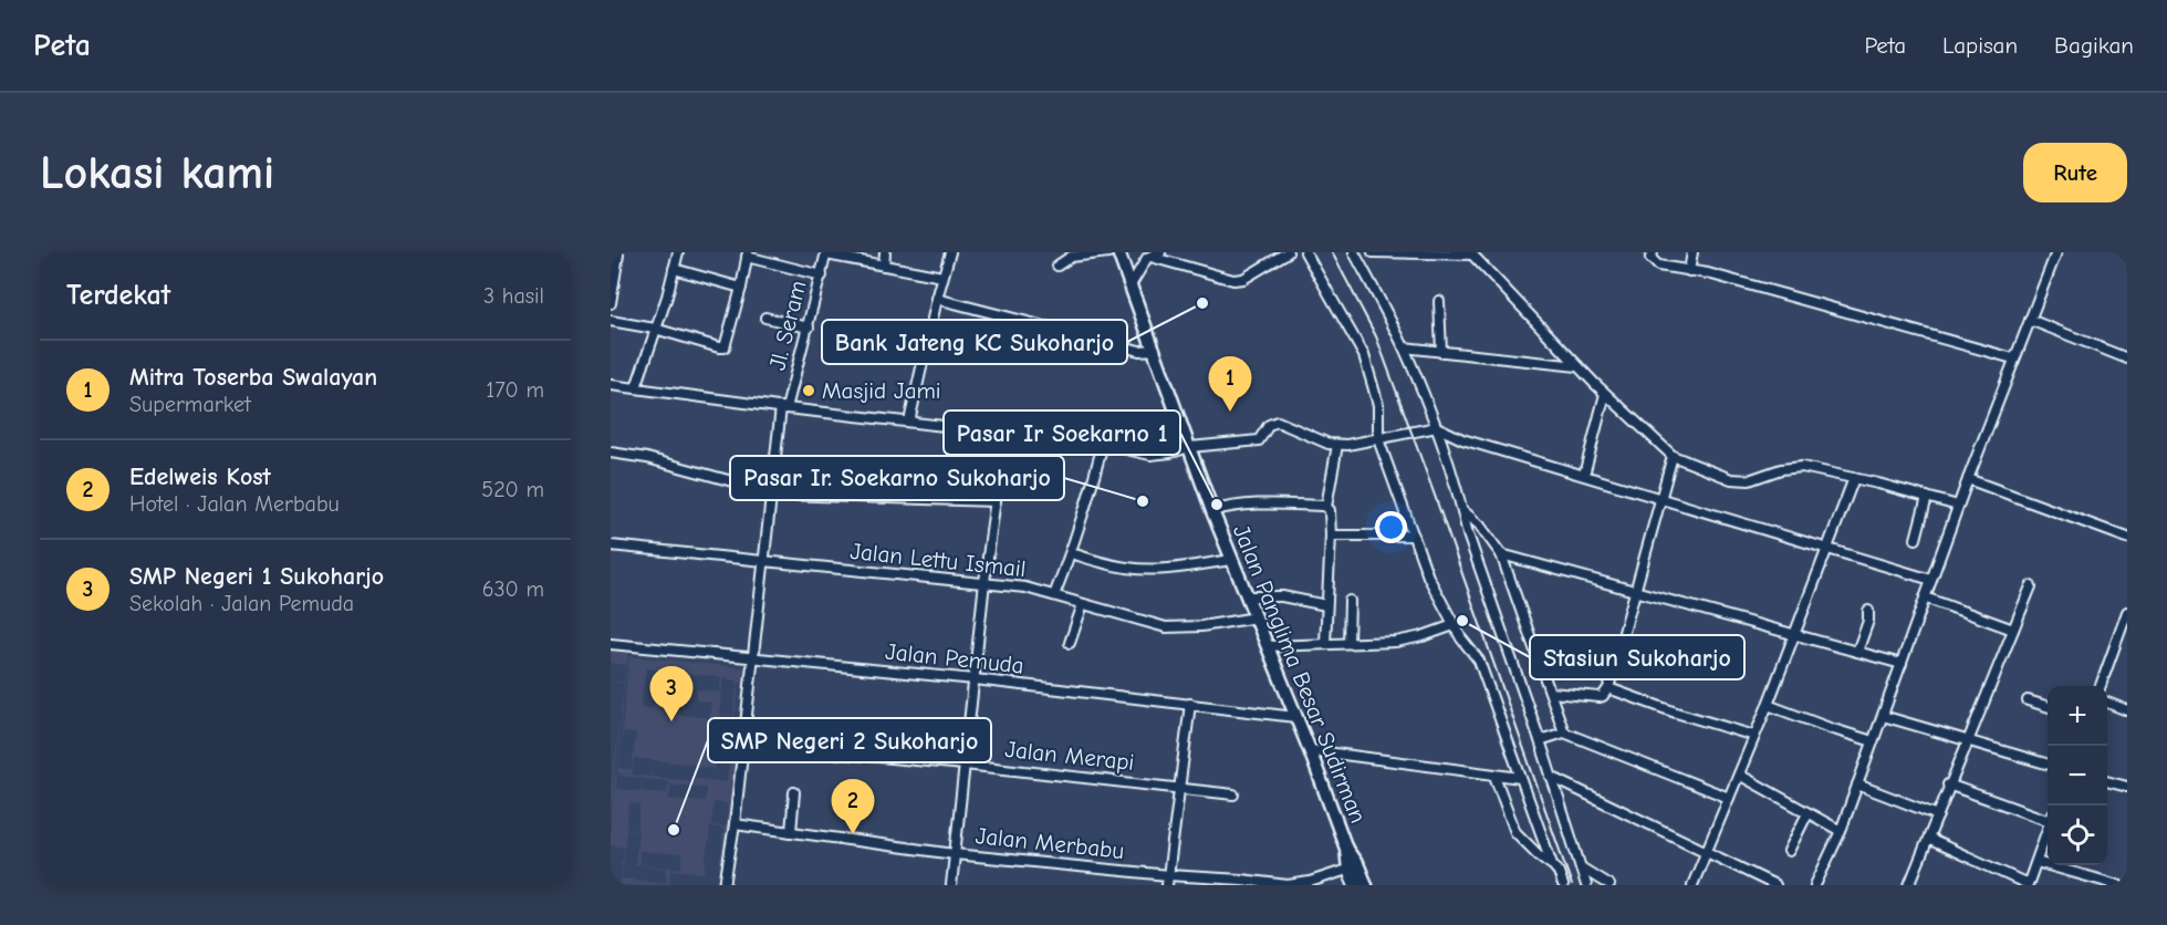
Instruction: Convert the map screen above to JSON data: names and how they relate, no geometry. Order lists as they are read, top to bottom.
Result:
{
  "streets": {
    "main road": ["Jalan Panglima Besar Sudirman"],
    "street": [
      "Jl. Seram",
      "Jalan Lettu Ismail",
      "Jalan Pemuda",
      "Jalan Merapi",
      "Jalan Merbabu"
    ]
  },
  "crossings": [
    ["Jl. Seram", "Jalan Lettu Ismail"],
    ["Jl. Seram", "Jalan Pemuda"],
    ["Jl. Seram", "Jalan Merapi"],
    ["Jl. Seram", "Jalan Merbabu"],
    ["Jalan Lettu Ismail", "Jalan Panglima Besar Sudirman"],
    ["Jalan Pemuda", "Jalan Panglima Besar Sudirman"],
    ["Jalan Panglima Besar Sudirman", "Jalan Merbabu"]
  ],
  "places": [
    "Bank Jateng KC Sukoharjo",
    "Masjid Jami",
    "Pasar Ir. Soekarno Sukoharjo",
    "Pasar Ir Soekarno 1",
    "Stasiun Sukoharjo",
    "SMP Negeri 2 Sukoharjo"
  ],
  "page": {
    "header": "Peta",
    "nav": ["Peta", "Lapisan", "Bagikan"],
    "buttons": "Rute",
    "title": "Lokasi kami",
    "heading": ["Terdekat", "3 hasil"],
    "list": [
      {
        "mark": "1",
        "name": "Mitra Toserba Swalayan",
        "note": "Supermarket",
        "value": "170 m"
      },
      {
        "mark": "2",
        "name": "Edelweis Kost",
        "note": "Hotel · Jalan Merbabu",
        "value": "520 m"
      },
      {
        "mark": "3",
        "name": "SMP Negeri 1 Sukoharjo",
        "note": "Sekolah · Jalan Pemuda",
        "value": "630 m"
      }
    ],
    "pins": ["1", "3", "2"],
    "map_buttons": ["+", "−"]
  }
}
